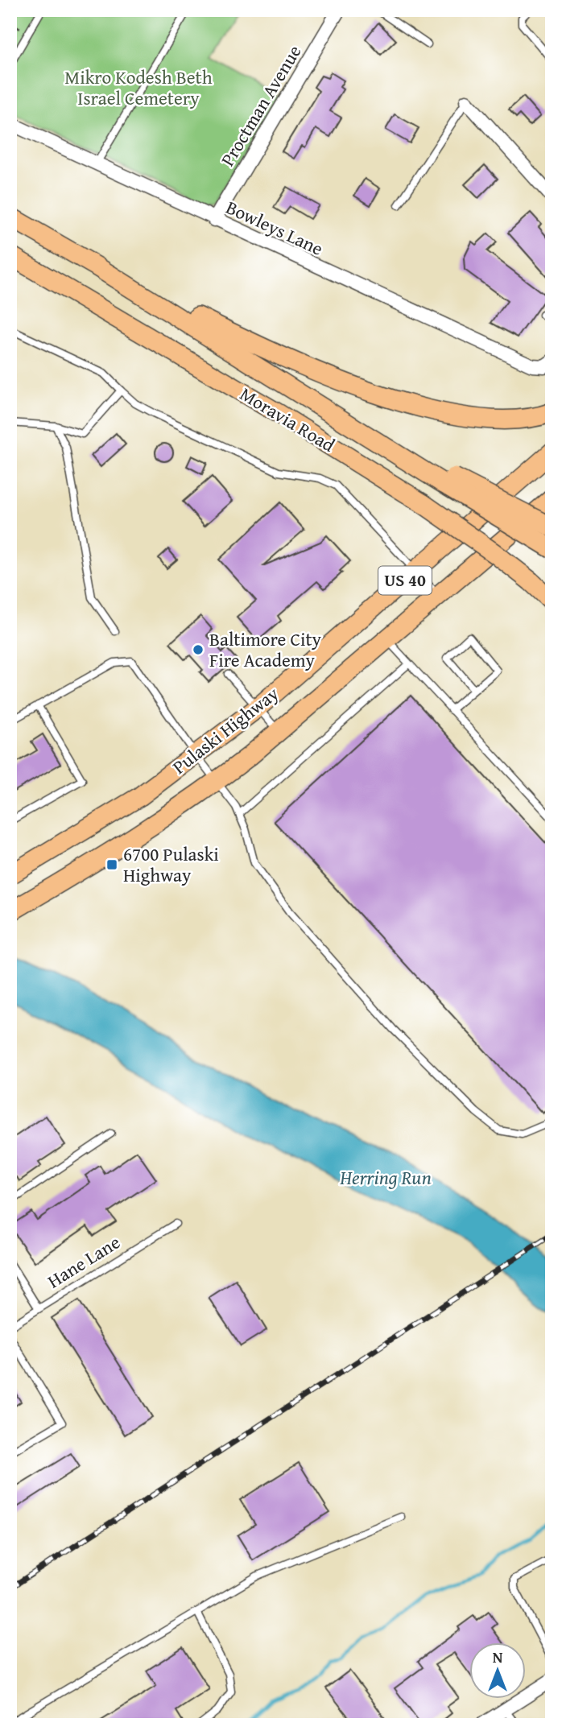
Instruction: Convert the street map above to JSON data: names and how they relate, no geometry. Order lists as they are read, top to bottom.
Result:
{
  "streets": {
    "main road": ["Moravia Road", "US 40", "Pulaski Highway"],
    "street": ["Proctman Avenue", "Bowleys Lane"],
    "lane": ["Hane Lane"]
  },
  "crossings": [
    ["Proctman Avenue", "Bowleys Lane"]
  ],
  "water": ["Herring Run"],
  "parks": ["Mikro Kodesh Beth Israel Cemetery"],
  "places": {
    "other": ["Baltimore City Fire Academy"],
    "transit": ["6700 Pulaski Highway"]
  },
  "north": "top"
}
